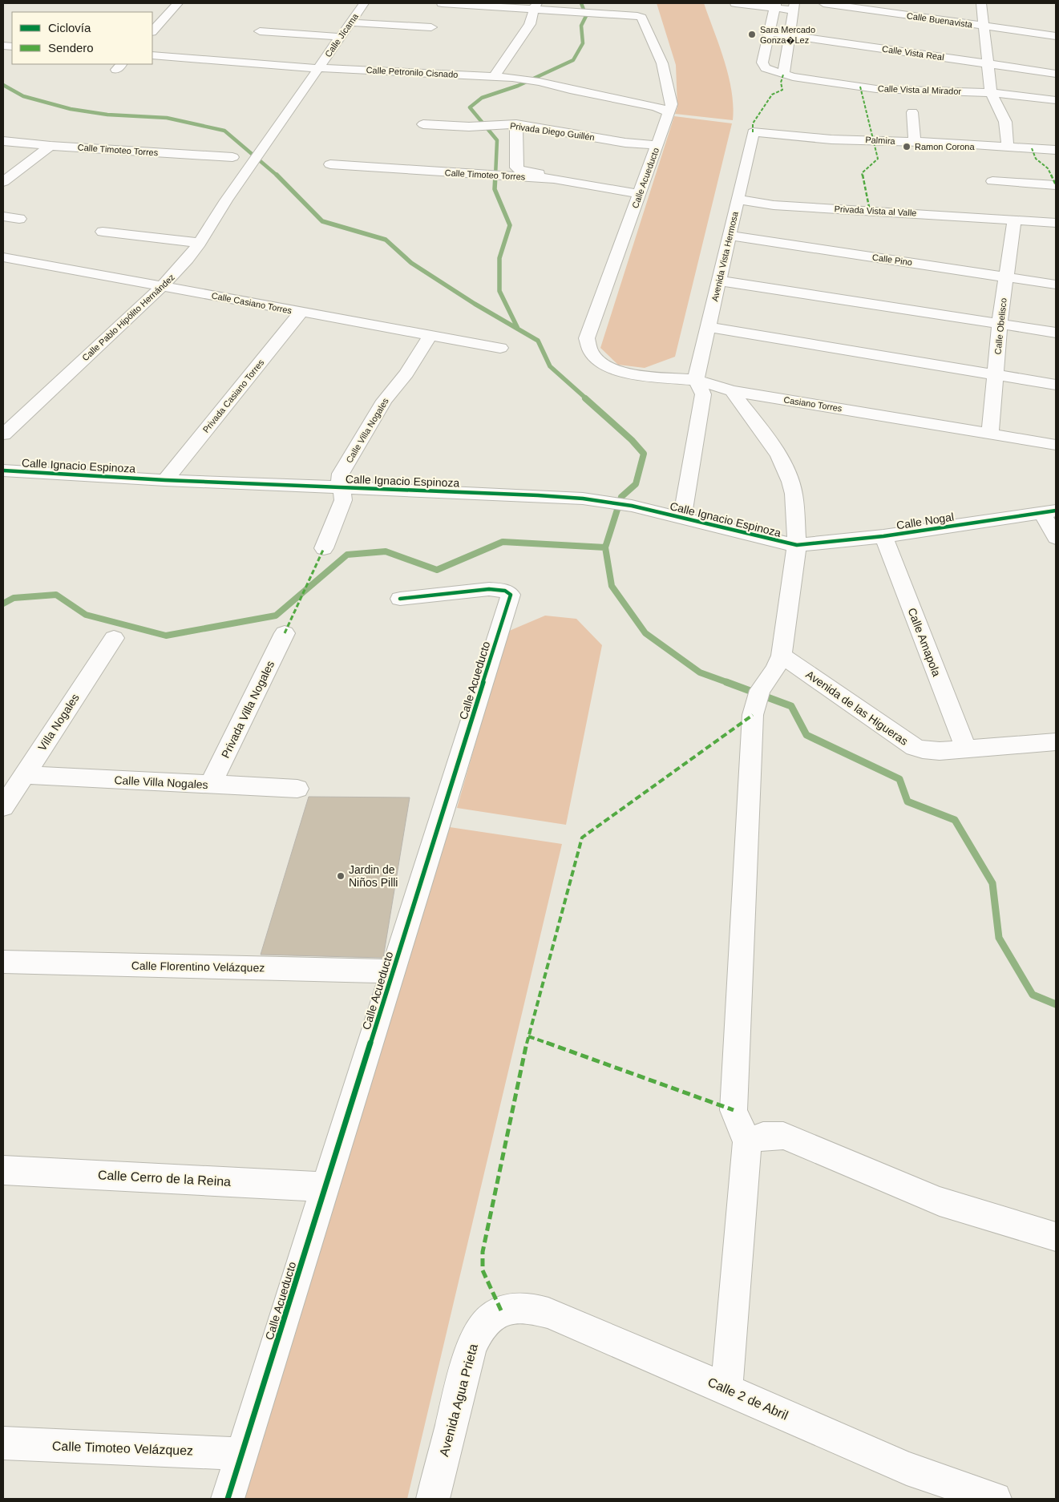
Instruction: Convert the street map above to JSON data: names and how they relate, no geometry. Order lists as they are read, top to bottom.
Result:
{
  "streets": {
    "street": [
      "Calle Buenavista",
      "Calle Jícama",
      "Calle Vista Real",
      "Calle Petronilo Cisnado",
      "Calle Vista al Mirador",
      "Privada Diego Guillén",
      "Palmira",
      "Calle Timoteo Torres",
      "Calle Acueducto",
      "Privada Vista al Valle",
      "Avenida Vista Hermosa",
      "Calle Pino",
      "Calle Casiano Torres",
      "Calle Pablo Hipólito Hernández",
      "Calle Obelisco",
      "Privada Casiano Torres",
      "Casiano Torres",
      "Calle Villa Nogales",
      "Calle Ignacio Espinoza",
      "Calle Nogal",
      "Calle Amapola",
      "Avenida de las Higueras",
      "Privada Villa Nogales",
      "Villa Nogales",
      "Calle Florentino Velázquez",
      "Calle Cerro de la Reina",
      "Calle 2 de Abril",
      "Avenida Agua Prieta",
      "Calle Timoteo Velázquez"
    ]
  },
  "crossings": [
    ["Calle Jícama", "Calle Petronilo Cisnado"],
    ["Calle Jícama", "Calle Pablo Hipólito Hernández"],
    ["Calle Vista Real", "Calle Vista al Mirador"],
    ["Calle Petronilo Cisnado", "Calle Acueducto"],
    ["Calle Petronilo Cisnado", "Calle Pablo Hipólito Hernández"],
    ["Privada Diego Guillén", "Calle Acueducto"],
    ["Palmira", "Avenida Vista Hermosa"],
    ["Calle Timoteo Torres", "Calle Acueducto"],
    ["Calle Acueducto", "Casiano Torres"],
    ["Calle Acueducto", "Calle Florentino Velázquez"],
    ["Calle Acueducto", "Calle Cerro de la Reina"],
    ["Calle Acueducto", "Calle Timoteo Velázquez"],
    ["Privada Vista al Valle", "Avenida Vista Hermosa"],
    ["Privada Vista al Valle", "Calle Obelisco"],
    ["Avenida Vista Hermosa", "Calle Pino"],
    ["Avenida Vista Hermosa", "Casiano Torres"],
    ["Calle Pino", "Calle Obelisco"],
    ["Calle Casiano Torres", "Calle Pablo Hipólito Hernández"],
    ["Calle Casiano Torres", "Privada Casiano Torres"],
    ["Calle Casiano Torres", "Calle Villa Nogales"],
    ["Calle Obelisco", "Casiano Torres"],
    ["Privada Casiano Torres", "Calle Ignacio Espinoza"],
    ["Calle Villa Nogales", "Calle Ignacio Espinoza"],
    ["Calle Villa Nogales", "Privada Villa Nogales"],
    ["Calle Villa Nogales", "Villa Nogales"],
    ["Calle Ignacio Espinoza", "Calle Nogal"],
    ["Calle Nogal", "Calle Amapola"],
    ["Calle Amapola", "Avenida de las Higueras"],
    ["Calle 2 de Abril", "Avenida Agua Prieta"]
  ],
  "places": ["Sara Mercado Gonza�Lez", "Ramon Corona", "Jardin de Niños Pilli"],
  "legend": ["Ciclovía", "Sendero"]
}
